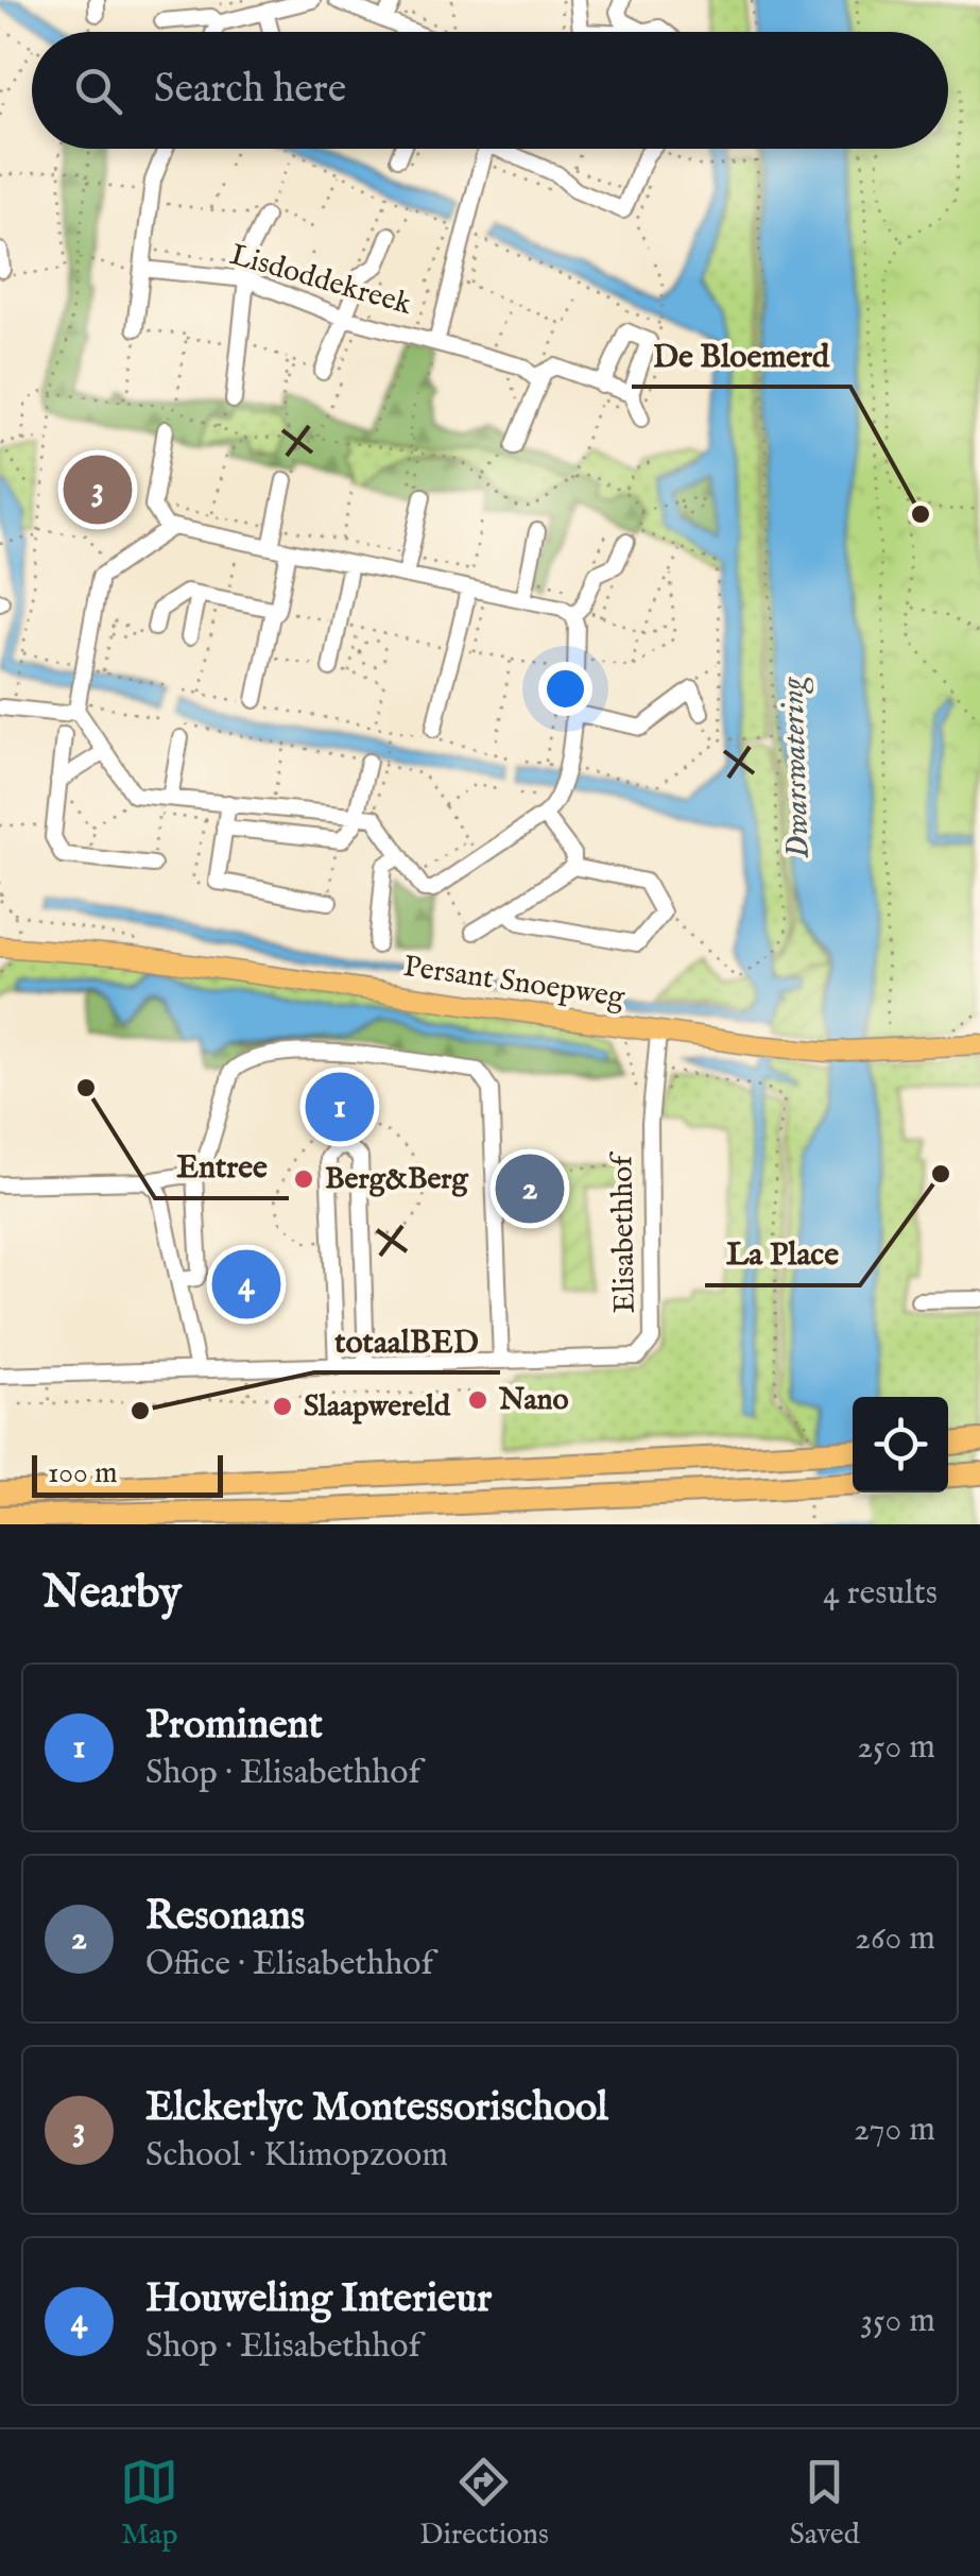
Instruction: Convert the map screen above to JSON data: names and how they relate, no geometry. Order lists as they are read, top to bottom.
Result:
{
  "streets": {
    "main road": ["Persant Snoepweg"],
    "street": ["Lisdoddekreek", "Elisabethhof"]
  },
  "crossings": [
    ["Persant Snoepweg", "Elisabethhof"]
  ],
  "water": ["Dwarswatering"],
  "places": [
    "De Bloemerd",
    "Entree",
    "La Place",
    "Berg&Berg",
    "Nano",
    "Slaapwereld",
    "totaalBED"
  ],
  "scale_bar": "100 m",
  "page": {
    "search": "Search here",
    "pins": [
      "3",
      "1",
      "2",
      "4"
    ],
    "scale": "100 m",
    "heading": ["Nearby", "4 results"],
    "list": [
      {
        "mark": "1",
        "name": "Prominent",
        "note": "Shop · Elisabethhof",
        "value": "250 m"
      },
      {
        "mark": "2",
        "name": "Resonans",
        "note": "Office · Elisabethhof",
        "value": "260 m"
      },
      {
        "mark": "3",
        "name": "Elckerlyc Montessorischool",
        "note": "School · Klimopzoom",
        "value": "270 m"
      },
      {
        "mark": "4",
        "name": "Houweling Interieur",
        "note": "Shop · Elisabethhof",
        "value": "350 m"
      }
    ],
    "nav": ["Map", "Directions", "Saved"]
  }
}
